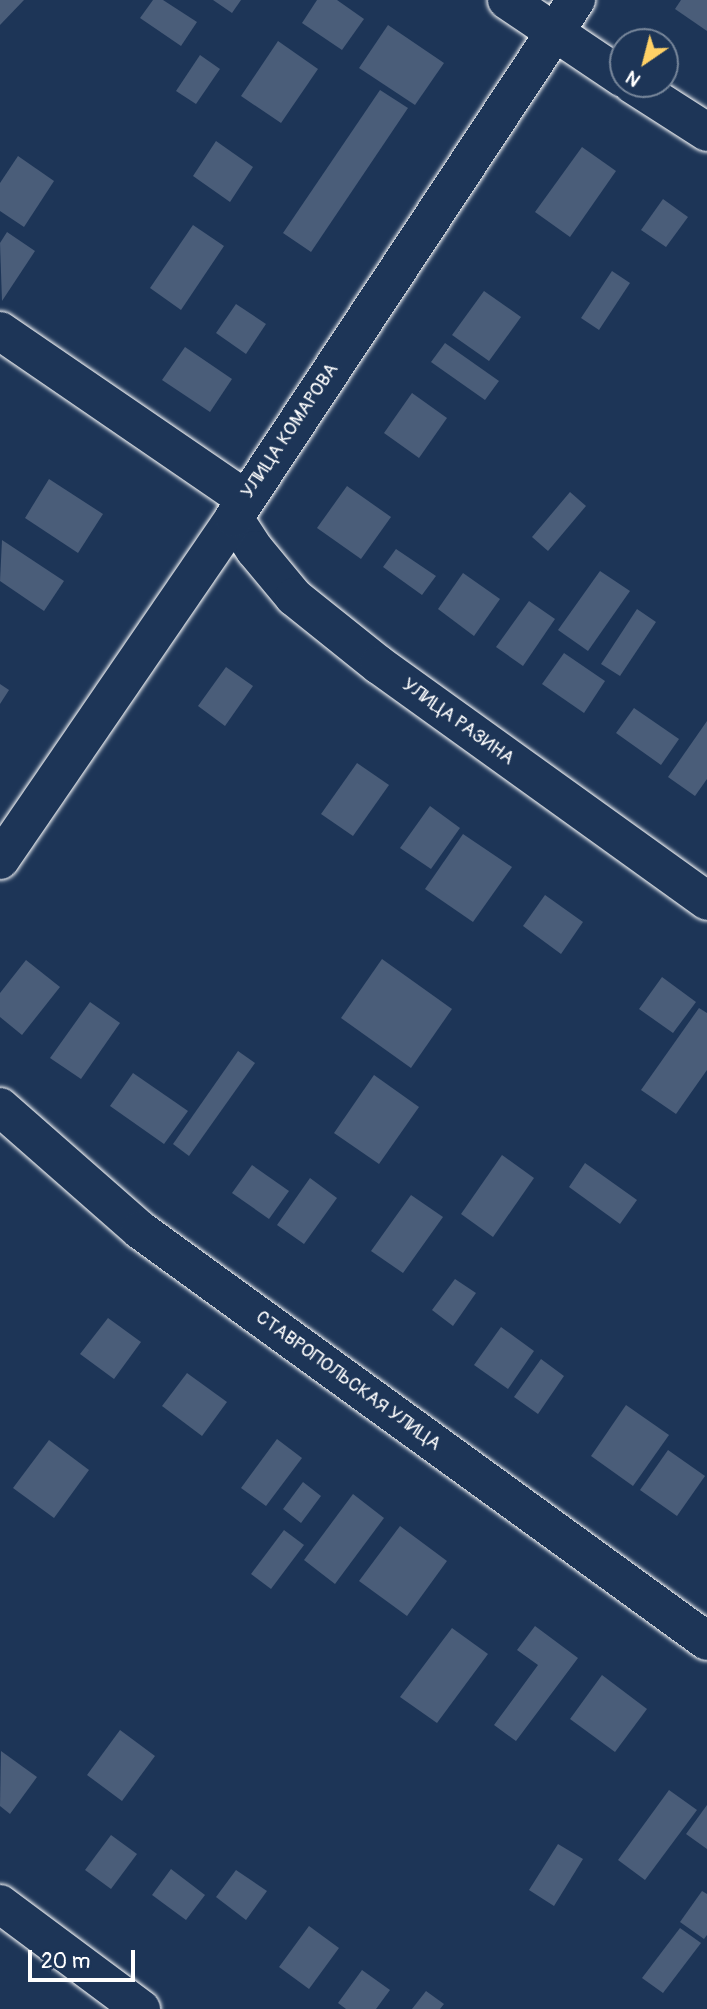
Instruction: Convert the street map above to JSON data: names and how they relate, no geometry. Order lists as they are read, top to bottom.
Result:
{
  "streets": {
    "street": ["УЛИЦА КОМАРОВА", "УЛИЦА РАЗИНА", "СТАВРОПОЛЬСКАЯ УЛИЦА"]
  },
  "crossings": [
    ["УЛИЦА КОМАРОВА", "УЛИЦА РАЗИНА"]
  ],
  "scale_bar": "20 m",
  "north": "bottom left"
}
